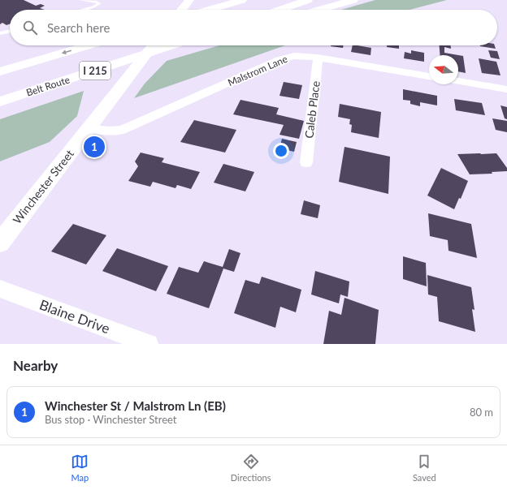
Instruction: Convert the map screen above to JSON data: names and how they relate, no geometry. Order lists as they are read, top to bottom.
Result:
{
  "streets": {
    "main road": ["I 215", "Belt Route", "Winchester Street"],
    "street": ["Malstrom Lane", "Caleb Place", "Blaine Drive"]
  },
  "crossings": [
    ["Malstrom Lane", "Caleb Place"],
    ["Malstrom Lane", "Winchester Street"]
  ],
  "north": "left",
  "page": {
    "search": "Search here",
    "pins": "1",
    "heading": "Nearby",
    "list": [
      {
        "mark": "1",
        "name": "Winchester St / Malstrom Ln (EB)",
        "note": "Bus stop · Winchester Street",
        "value": "80 m"
      }
    ],
    "nav": ["Map", "Directions", "Saved"]
  }
}
